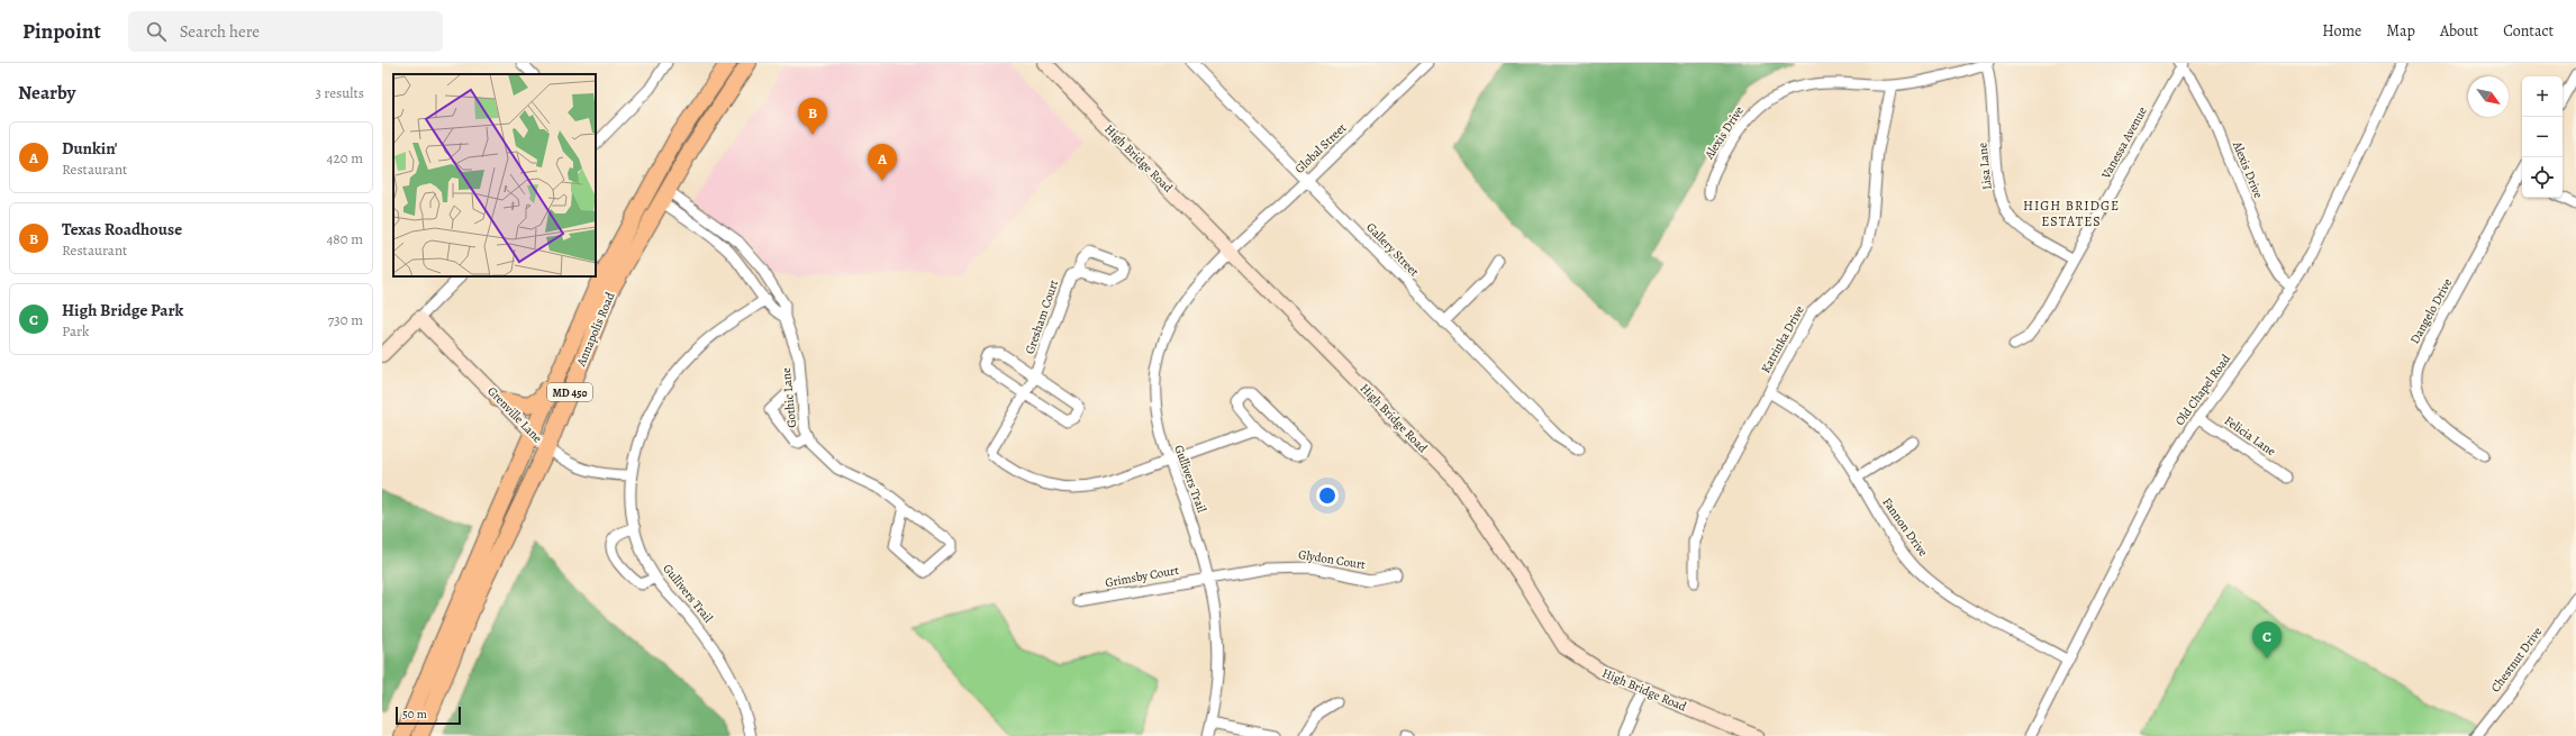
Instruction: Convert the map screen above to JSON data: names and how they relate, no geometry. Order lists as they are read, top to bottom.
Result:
{
  "streets": {
    "main road": ["Annapolis Road", "MD 450"],
    "street": [
      "Alexis Drive",
      "Vanessa Avenue",
      "Global Street",
      "High Bridge Road",
      "Lisa Lane",
      "Gallery Street",
      "Dangelo Drive",
      "Gresham Court",
      "Katrinka Drive",
      "Old Chapel Road",
      "Gothic Lane",
      "Grenville Lane",
      "Felicia Lane",
      "Gullivers Trail",
      "Fannon Drive",
      "Glydon Court",
      "Grimsby Court",
      "Chestnut Drive"
    ]
  },
  "crossings": [
    ["Alexis Drive", "Vanessa Avenue"],
    ["Alexis Drive", "Lisa Lane"],
    ["Alexis Drive", "Katrinka Drive"],
    ["Alexis Drive", "Old Chapel Road"],
    ["Vanessa Avenue", "Lisa Lane"],
    ["Global Street", "High Bridge Road"],
    ["Global Street", "Gallery Street"],
    ["Global Street", "Gullivers Trail"],
    ["High Bridge Road", "Gullivers Trail"],
    ["Gresham Court", "Gullivers Trail"],
    ["Annapolis Road", "Gothic Lane"],
    ["Annapolis Road", "Grenville Lane"],
    ["Katrinka Drive", "Fannon Drive"],
    ["Old Chapel Road", "Felicia Lane"],
    ["Old Chapel Road", "Fannon Drive"],
    ["Gothic Lane", "Gullivers Trail"],
    ["Grenville Lane", "Gullivers Trail"],
    ["Gullivers Trail", "Glydon Court"],
    ["Gullivers Trail", "Grimsby Court"],
    ["Glydon Court", "Grimsby Court"]
  ],
  "districts": ["HIGH BRIDGE ESTATES"],
  "scale_bar": "50 m",
  "north": "bottom right",
  "page": {
    "header": "Pinpoint",
    "search": "Search here",
    "nav": [
      "Home",
      "Map",
      "About",
      "Contact"
    ],
    "heading": ["Nearby", "3 results"],
    "map_buttons": ["+", "−"],
    "pins": ["B", "A", "C"],
    "list": [
      {
        "mark": "A",
        "name": "Dunkin'",
        "note": "Restaurant",
        "value": "420 m"
      },
      {
        "mark": "B",
        "name": "Texas Roadhouse",
        "note": "Restaurant",
        "value": "480 m"
      },
      {
        "mark": "C",
        "name": "High Bridge Park",
        "note": "Park",
        "value": "730 m"
      }
    ],
    "scale": "50 m"
  }
}
